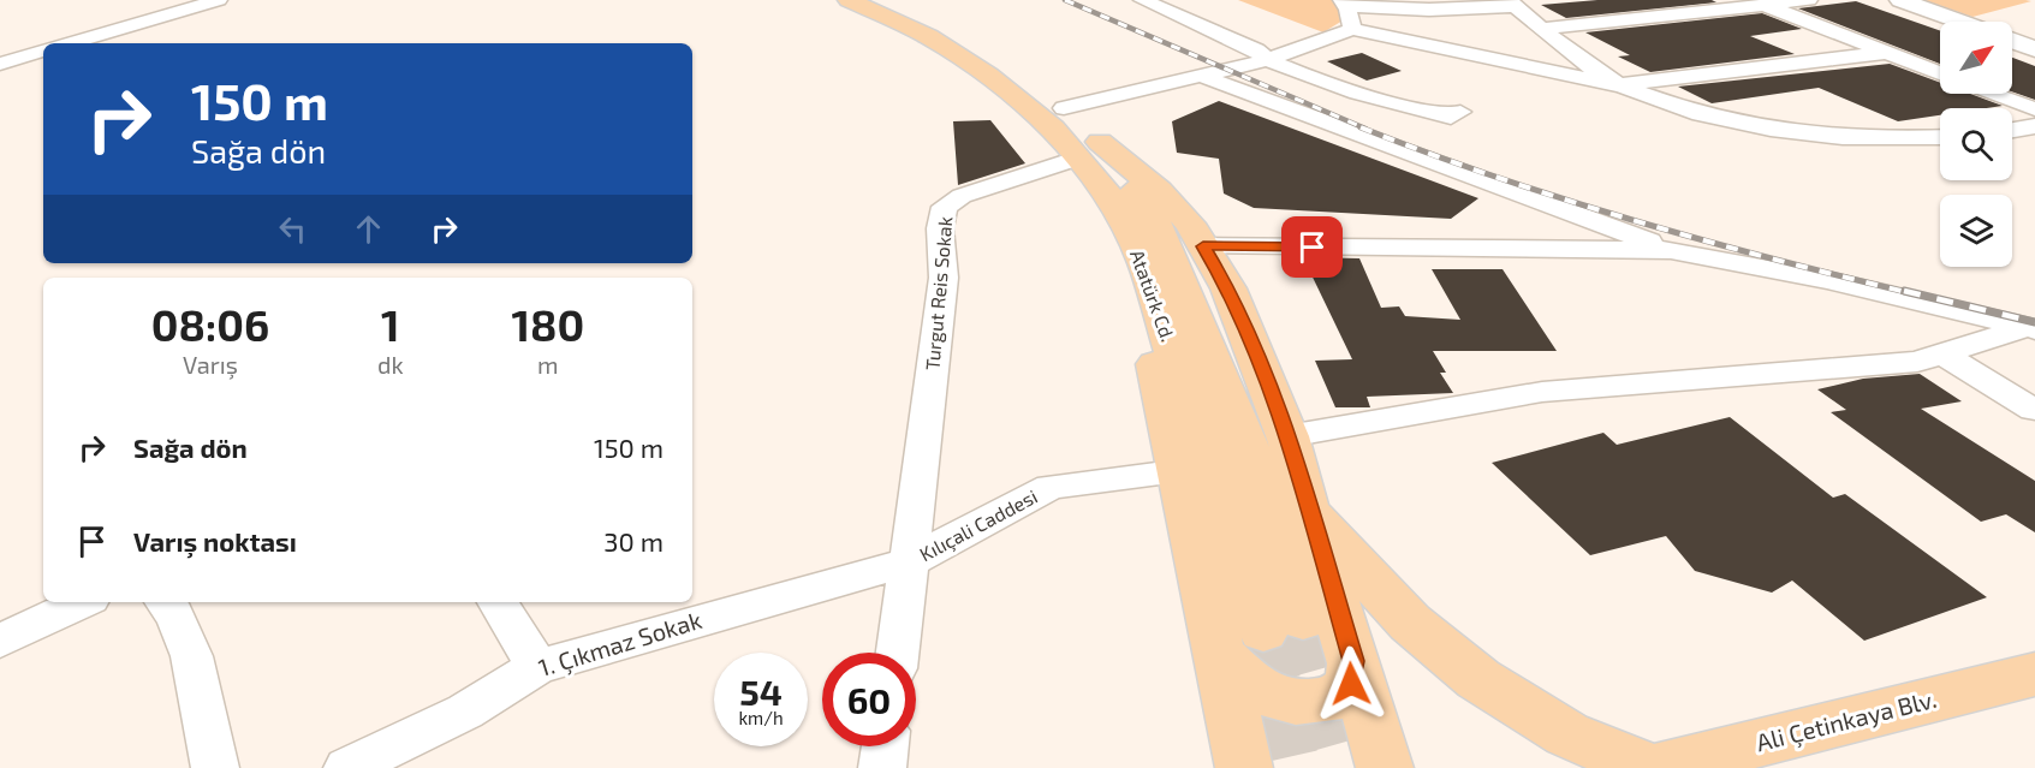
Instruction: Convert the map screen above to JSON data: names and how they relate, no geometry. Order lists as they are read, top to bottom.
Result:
{
  "streets": {
    "main road": ["Atatürk Cd.", "Ali Çetinkaya Blv."],
    "street": ["Turgut Reis Sokak", "Kılıçali Caddesi", "1. Çıkmaz Sokak"]
  },
  "crossings": [
    ["Turgut Reis Sokak", "Atatürk Cd."],
    ["Turgut Reis Sokak", "Kılıçali Caddesi"],
    ["Turgut Reis Sokak", "1. Çıkmaz Sokak"],
    ["Kılıçali Caddesi", "1. Çıkmaz Sokak"]
  ],
  "north": "top right",
  "page": {
    "turn": ["150 m", "Sağa dön"],
    "eta": [
      "08:06",
      "Varış",
      "1",
      "dk",
      "180",
      "m"
    ],
    "list": [
      {
        "name": "Sağa dön",
        "value": "150 m"
      },
      {
        "name": "Varış noktası",
        "value": "30 m"
      }
    ],
    "speed": "54 km/h",
    "limit": "60"
  }
}
